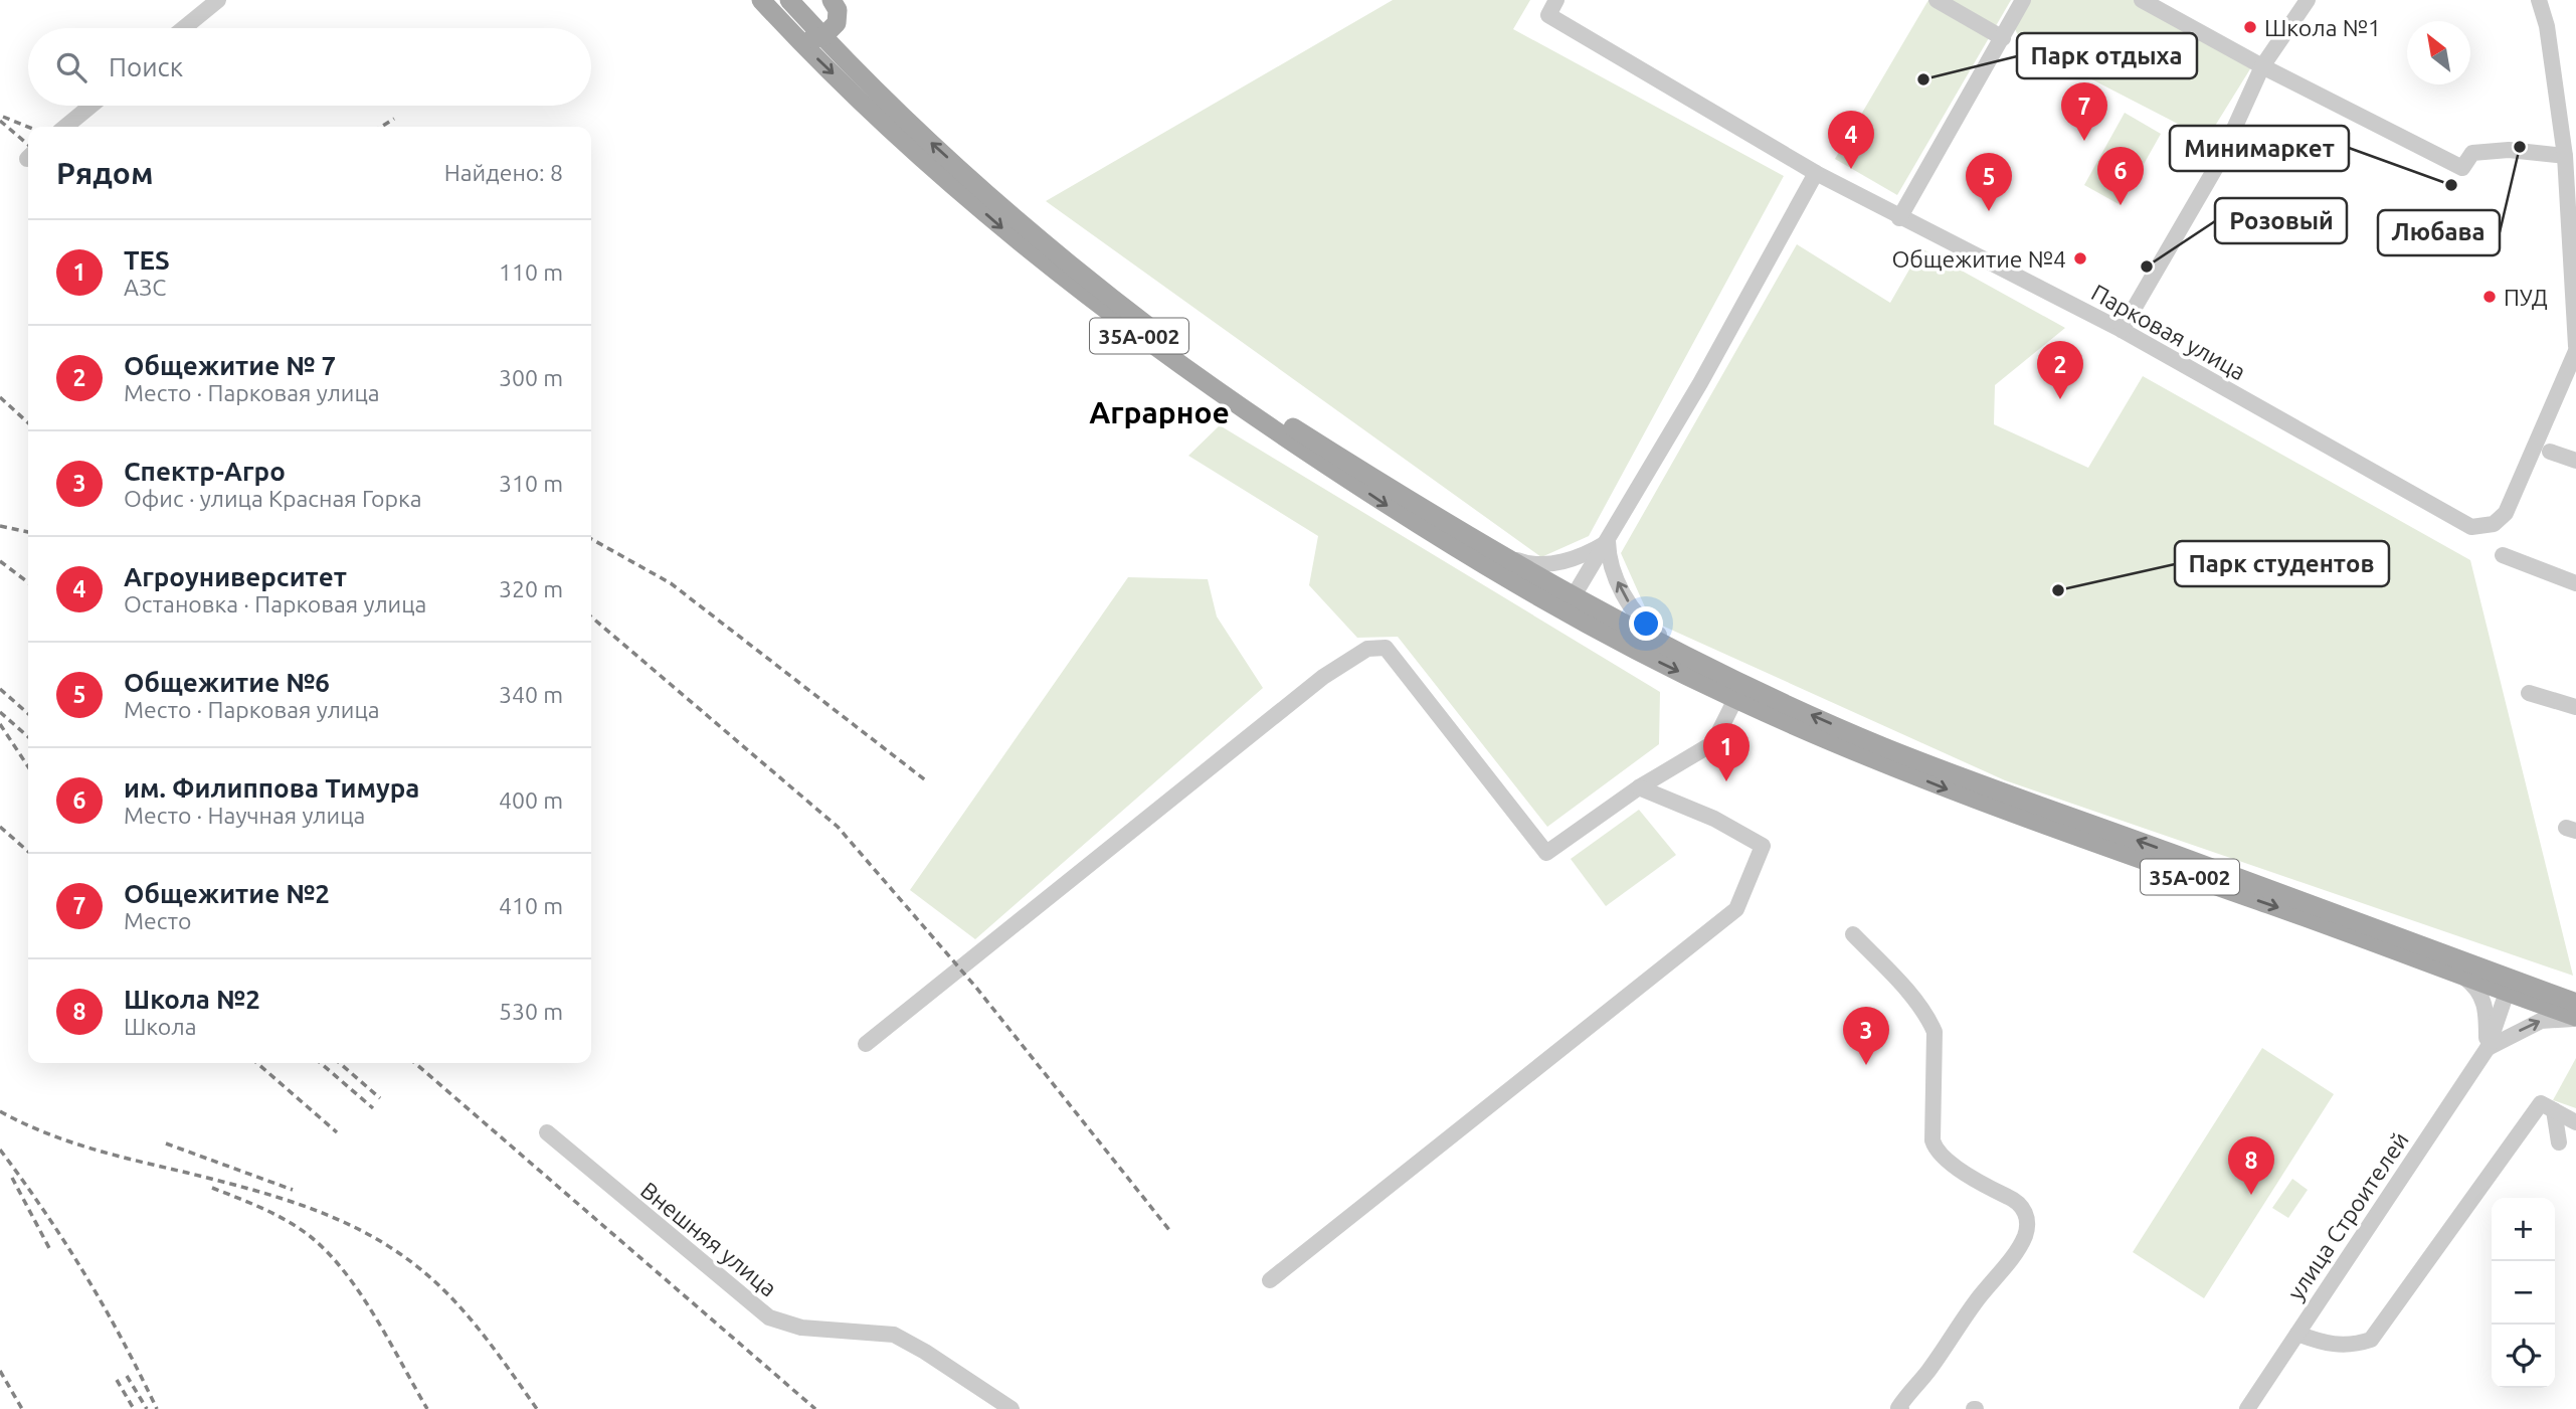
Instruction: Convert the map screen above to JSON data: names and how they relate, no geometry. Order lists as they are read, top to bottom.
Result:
{
  "streets": {
    "main road": ["35А-002"],
    "street": ["Парковая улица", "улица Строителей", "Внешняя улица"]
  },
  "crossings": [
    ["35А-002", "улица Строителей"]
  ],
  "districts": ["Аграрное"],
  "places": [
    "Школа №1",
    "Парк отдыха",
    "Любава",
    "Минимаркет",
    "Общежитие №4",
    "Розовый",
    "ПУД",
    "Парк студентов"
  ],
  "north": "top left",
  "page": {
    "search": "Поиск",
    "pins": [
      "7",
      "4",
      "6",
      "5",
      "2",
      "1",
      "3",
      "8"
    ],
    "heading": ["Рядом", "Найдено: 8"],
    "list": [
      {
        "mark": "1",
        "name": "TES",
        "note": "АЗС",
        "value": "110 m"
      },
      {
        "mark": "2",
        "name": "Общежитие № 7",
        "note": "Место · Парковая улица",
        "value": "300 m"
      },
      {
        "mark": "3",
        "name": "Спектр-Агро",
        "note": "Офис · улица Красная Горка",
        "value": "310 m"
      },
      {
        "mark": "4",
        "name": "Агроуниверситет",
        "note": "Остановка · Парковая улица",
        "value": "320 m"
      },
      {
        "mark": "5",
        "name": "Общежитие №6",
        "note": "Место · Парковая улица",
        "value": "340 m"
      },
      {
        "mark": "6",
        "name": "им. Филиппова Тимура",
        "note": "Место · Научная улица",
        "value": "400 m"
      },
      {
        "mark": "7",
        "name": "Общежитие №2",
        "note": "Место",
        "value": "410 m"
      },
      {
        "mark": "8",
        "name": "Школа №2",
        "note": "Школа",
        "value": "530 m"
      }
    ],
    "map_buttons": ["+", "−"]
  }
}
